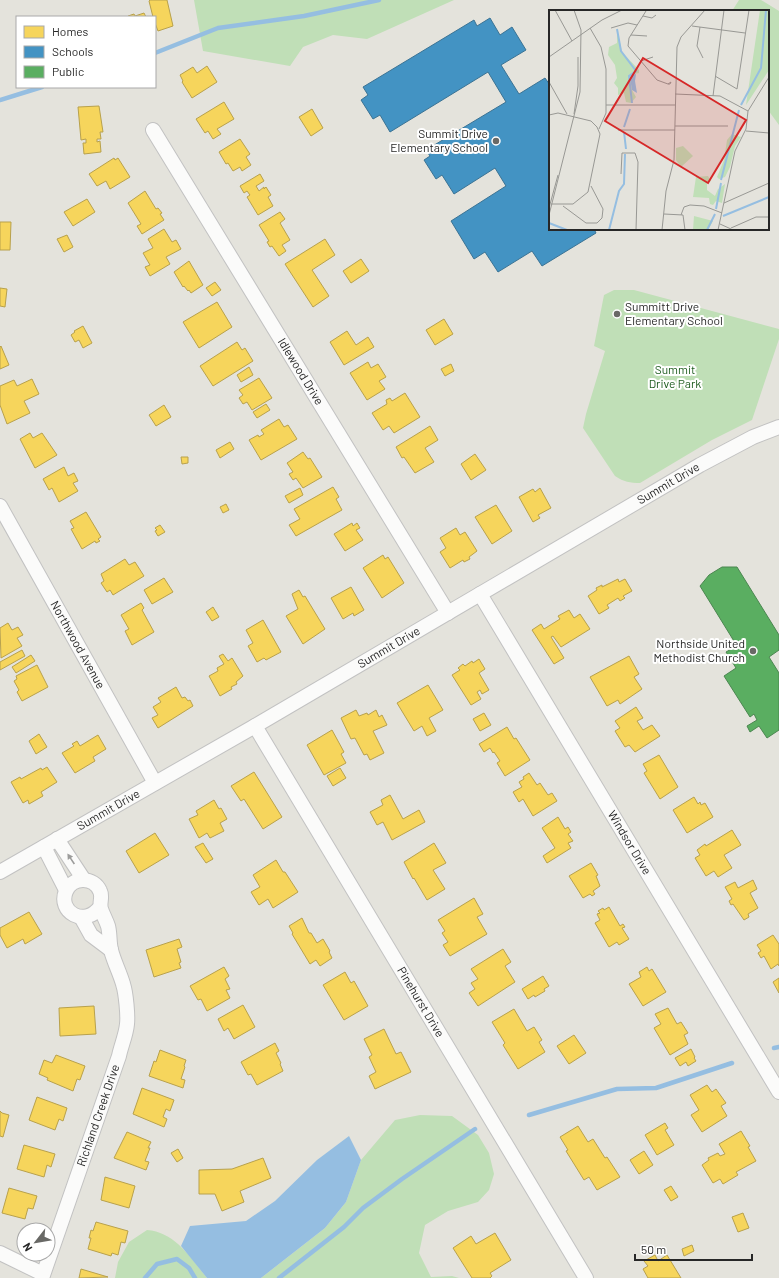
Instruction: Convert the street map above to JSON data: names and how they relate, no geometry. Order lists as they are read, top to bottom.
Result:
{
  "streets": {
    "street": [
      "Idlewood Drive",
      "Summit Drive",
      "Northwood Avenue",
      "Windsor Drive",
      "Pinehurst Drive",
      "Richland Creek Drive"
    ]
  },
  "crossings": [
    ["Idlewood Drive", "Summit Drive"],
    ["Summit Drive", "Northwood Avenue"],
    ["Summit Drive", "Windsor Drive"],
    ["Summit Drive", "Pinehurst Drive"],
    ["Summit Drive", "Richland Creek Drive"]
  ],
  "parks": ["Summit Drive Park"],
  "places": ["Summit Drive Elementary School", "Summitt Drive Elementary School", "Northside United Methodist Church"],
  "legend": ["Homes", "Schools", "Public"],
  "scale_bar": "50 m",
  "north": "bottom left"
}
